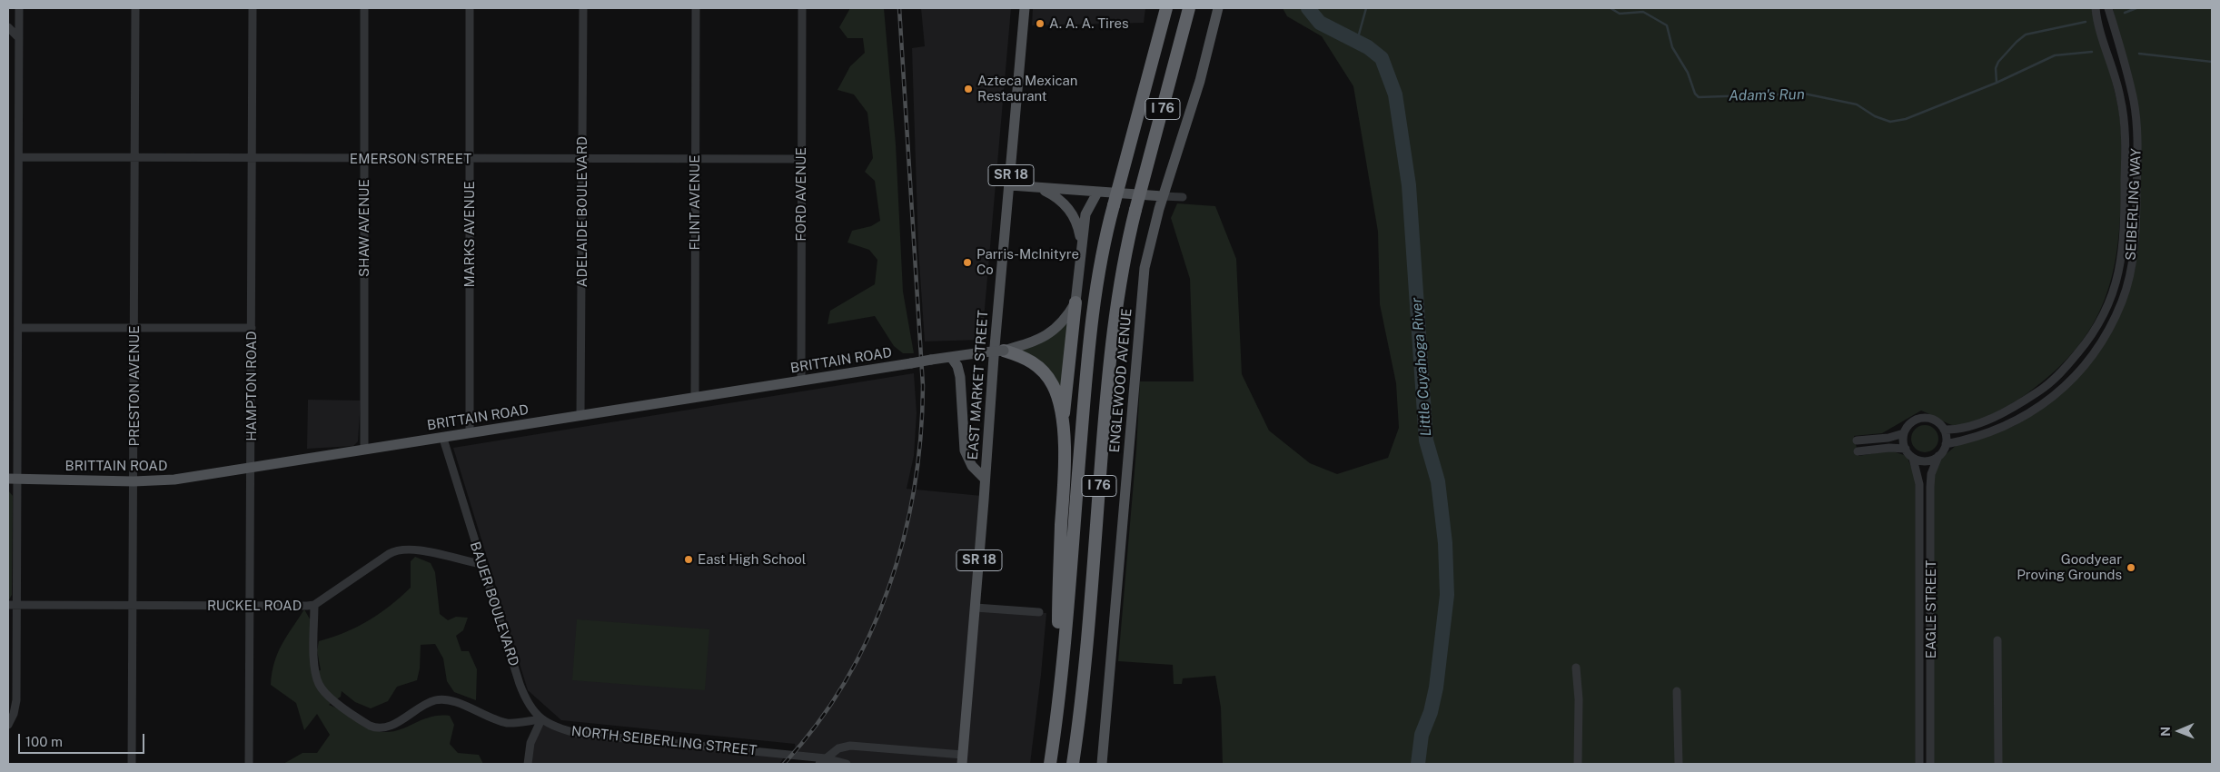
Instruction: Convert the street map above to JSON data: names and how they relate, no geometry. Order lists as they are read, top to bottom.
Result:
{
  "streets": {
    "highway": ["I 76"],
    "main road": [
      "SR 18",
      "BRITTAIN ROAD",
      "ENGLEWOOD AVENUE",
      "EAST MARKET STREET"
    ],
    "street": [
      "EMERSON STREET",
      "FORD AVENUE",
      "FLINT AVENUE",
      "SEIBERLING WAY",
      "ADELAIDE BOULEVARD",
      "SHAW AVENUE",
      "MARKS AVENUE",
      "PRESTON AVENUE",
      "HAMPTON ROAD",
      "BAUER BOULEVARD",
      "RUCKEL ROAD",
      "EAGLE STREET",
      "NORTH SEIBERLING STREET"
    ]
  },
  "crossings": [
    ["EMERSON STREET", "FORD AVENUE"],
    ["EMERSON STREET", "FLINT AVENUE"],
    ["EMERSON STREET", "ADELAIDE BOULEVARD"],
    ["EMERSON STREET", "SHAW AVENUE"],
    ["EMERSON STREET", "MARKS AVENUE"],
    ["EMERSON STREET", "PRESTON AVENUE"],
    ["EMERSON STREET", "HAMPTON ROAD"],
    ["FORD AVENUE", "BRITTAIN ROAD"],
    ["FLINT AVENUE", "BRITTAIN ROAD"],
    ["SEIBERLING WAY", "EAGLE STREET"],
    ["ADELAIDE BOULEVARD", "BRITTAIN ROAD"],
    ["SHAW AVENUE", "BRITTAIN ROAD"],
    ["MARKS AVENUE", "BRITTAIN ROAD"],
    ["BRITTAIN ROAD", "PRESTON AVENUE"],
    ["BRITTAIN ROAD", "HAMPTON ROAD"],
    ["BRITTAIN ROAD", "BAUER BOULEVARD"],
    ["PRESTON AVENUE", "RUCKEL ROAD"],
    ["HAMPTON ROAD", "RUCKEL ROAD"],
    ["BAUER BOULEVARD", "RUCKEL ROAD"],
    ["BAUER BOULEVARD", "NORTH SEIBERLING STREET"]
  ],
  "water": ["Adam's Run", "Little Cuyahoga River"],
  "places": [
    "A. A. A. Tires",
    "Azteca Mexican Restaurant",
    "Parris-McInityre Co",
    "East High School",
    "Goodyear Proving Grounds"
  ],
  "scale_bar": "100 m",
  "north": "left"
}
